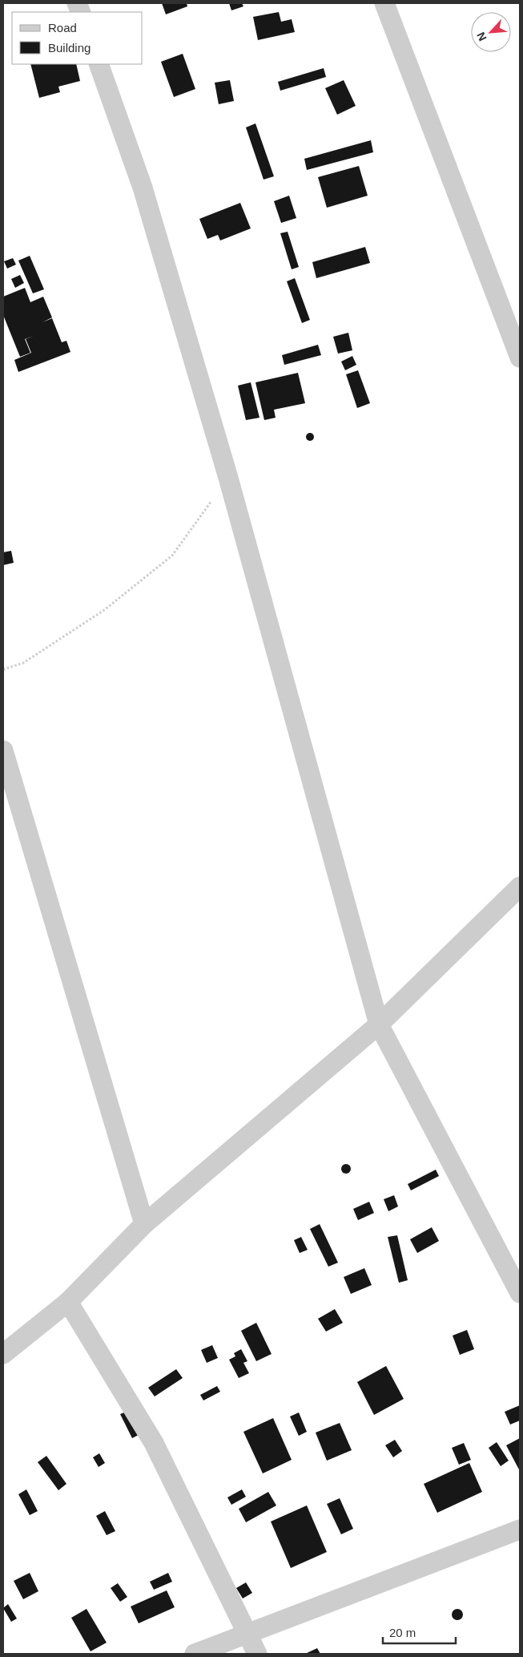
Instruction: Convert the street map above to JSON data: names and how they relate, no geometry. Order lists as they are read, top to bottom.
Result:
{
  "legend": ["Road", "Building"],
  "scale_bar": "20 m",
  "north": "bottom left"
}
